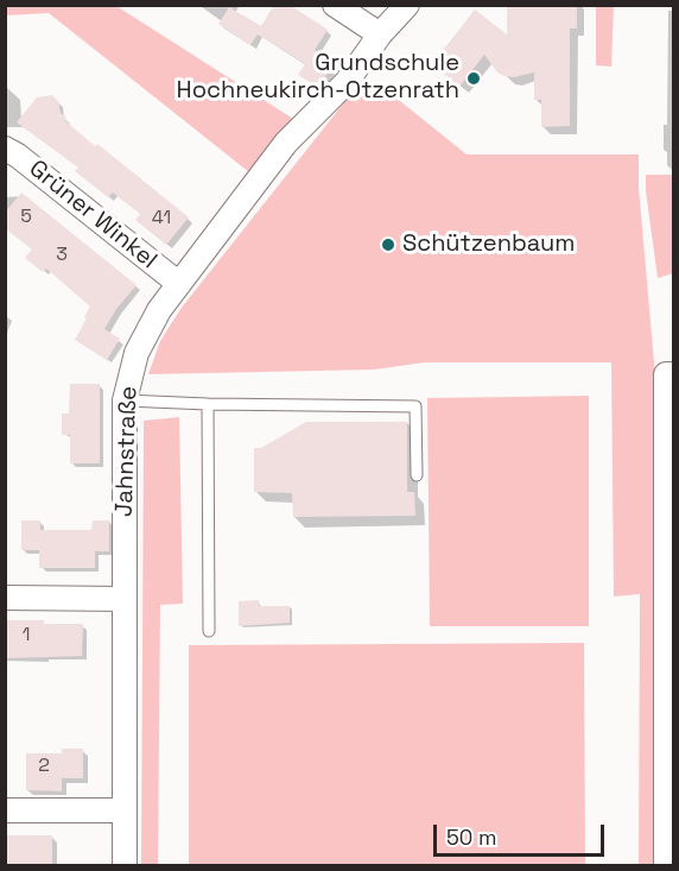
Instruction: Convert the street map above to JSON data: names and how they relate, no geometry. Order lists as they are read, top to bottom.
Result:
{
  "streets": {
    "street": ["Grüner Winkel", "Jahnstraße"]
  },
  "crossings": [
    ["Grüner Winkel", "Jahnstraße"]
  ],
  "places": ["Grundschule Hochneukirch-Otzenrath", "Schützenbaum"],
  "house_numbers": [
    "5",
    "41",
    "3",
    "1",
    "2"
  ],
  "scale_bar": "50 m"
}
